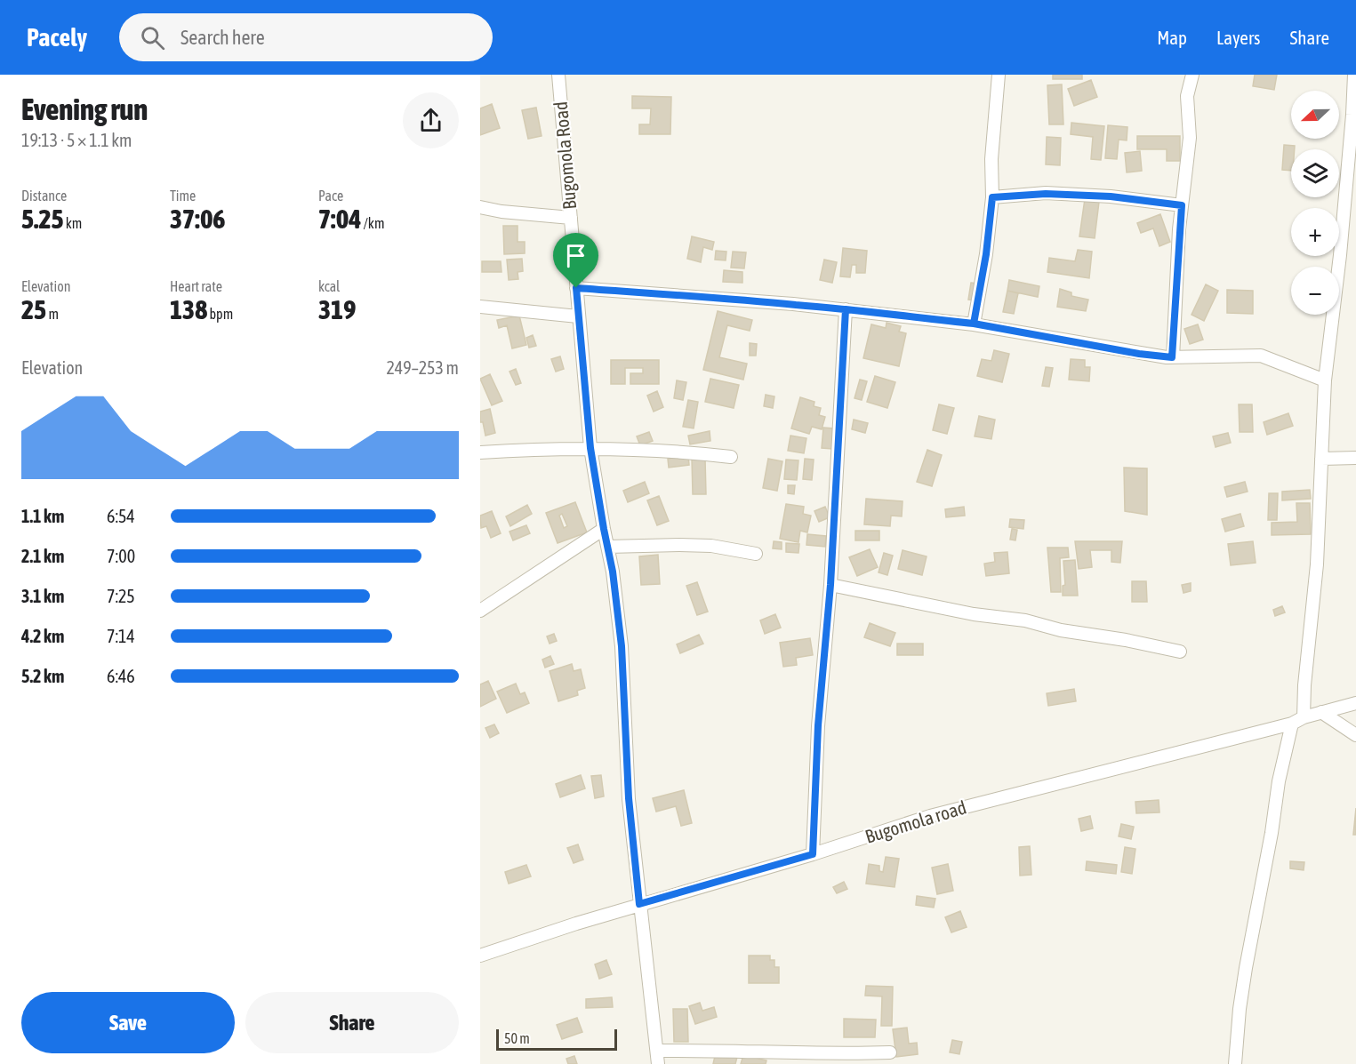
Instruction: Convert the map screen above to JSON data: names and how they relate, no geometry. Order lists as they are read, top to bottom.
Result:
{
  "streets": {
    "street": ["Bugomola Road", "Bugomola road"]
  },
  "crossings": [
    ["Bugomola Road", "Bugomola road"]
  ],
  "scale_bar": "50 m",
  "north": "left",
  "page": {
    "header": "Pacely",
    "search": "Search here",
    "nav": ["Map", "Layers", "Share"],
    "heading": ["Evening run", "19:13 · 5 × 1.1 km"],
    "map_buttons": ["+", "−"],
    "stats": [
      ["Distance", "5.25 km"],
      ["Time", "37:06"],
      ["Pace", "7:04 /km"],
      ["Elevation", "25 m"],
      ["Heart rate", "138 bpm"],
      ["kcal", "319"]
    ],
    "chart": ["Elevation", "249–253 m"],
    "list": [
      {
        "name": "1.1 km",
        "note": "6:54"
      },
      {
        "name": "2.1 km",
        "note": "7:00"
      },
      {
        "name": "3.1 km",
        "note": "7:25"
      },
      {
        "name": "4.2 km",
        "note": "7:14"
      },
      {
        "name": "5.2 km",
        "note": "6:46"
      }
    ],
    "buttons": ["Save", "Share"],
    "scale": "50 m"
  }
}
